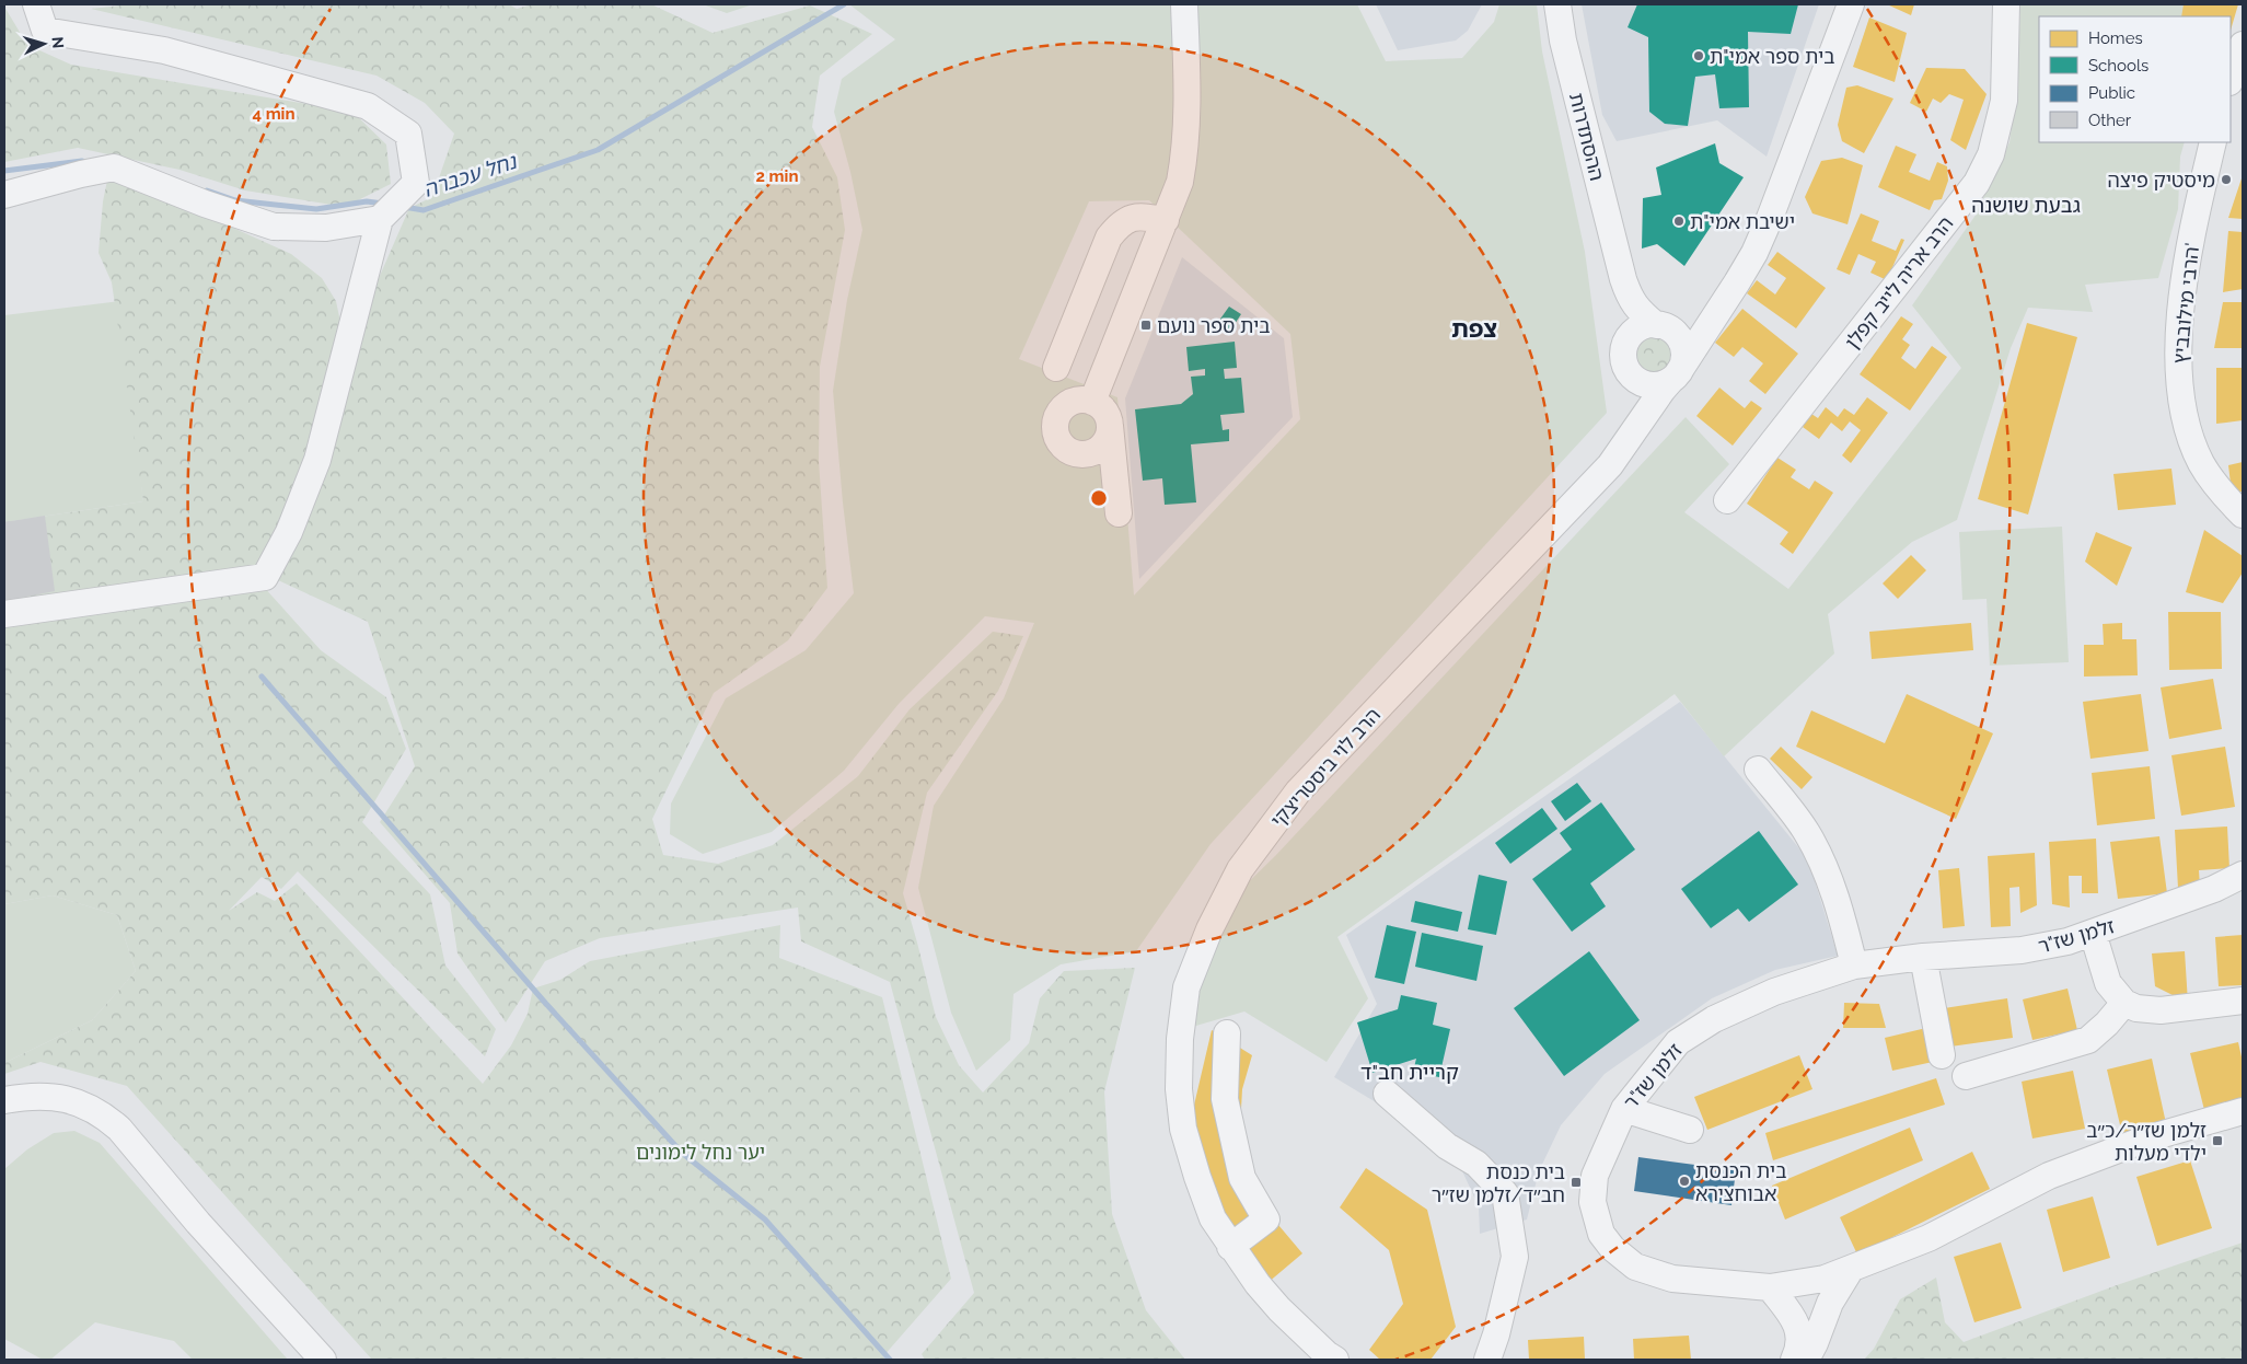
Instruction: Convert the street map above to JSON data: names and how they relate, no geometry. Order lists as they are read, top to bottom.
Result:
{
  "streets": {
    "street": [
      "ההסתדרות",
      "הרב אריה לייב קפלן",
      "הרבי מילובביץ'",
      "הרב לוי ביסטריצקי",
      "זלמן שז\"ר"
    ]
  },
  "crossings": [
    ["ההסתדרות", "הרב לוי ביסטריצקי"]
  ],
  "districts": ["גבעת שושנה", "צפת", "קריית חב\"ד"],
  "water": ["נחל עכברה"],
  "parks": ["יער נחל לימונים"],
  "places": {
    "other": [
      "בית ספר אמי\"ת",
      "מיסטיק פיצה",
      "ישיבת אמי\"ת",
      "בית הכנסת אבוחצירא"
    ],
    "transit": ["בית ספר נועם", "זלמן שז״ר/כ״ב ילדי מעלות", "בית כנסת חב״ד/זלמן שז״ר"]
  },
  "legend": [
    "Homes",
    "Schools",
    "Public",
    "Other"
  ],
  "north": "right",
  "rings": ["4 min", "2 min"]
}
